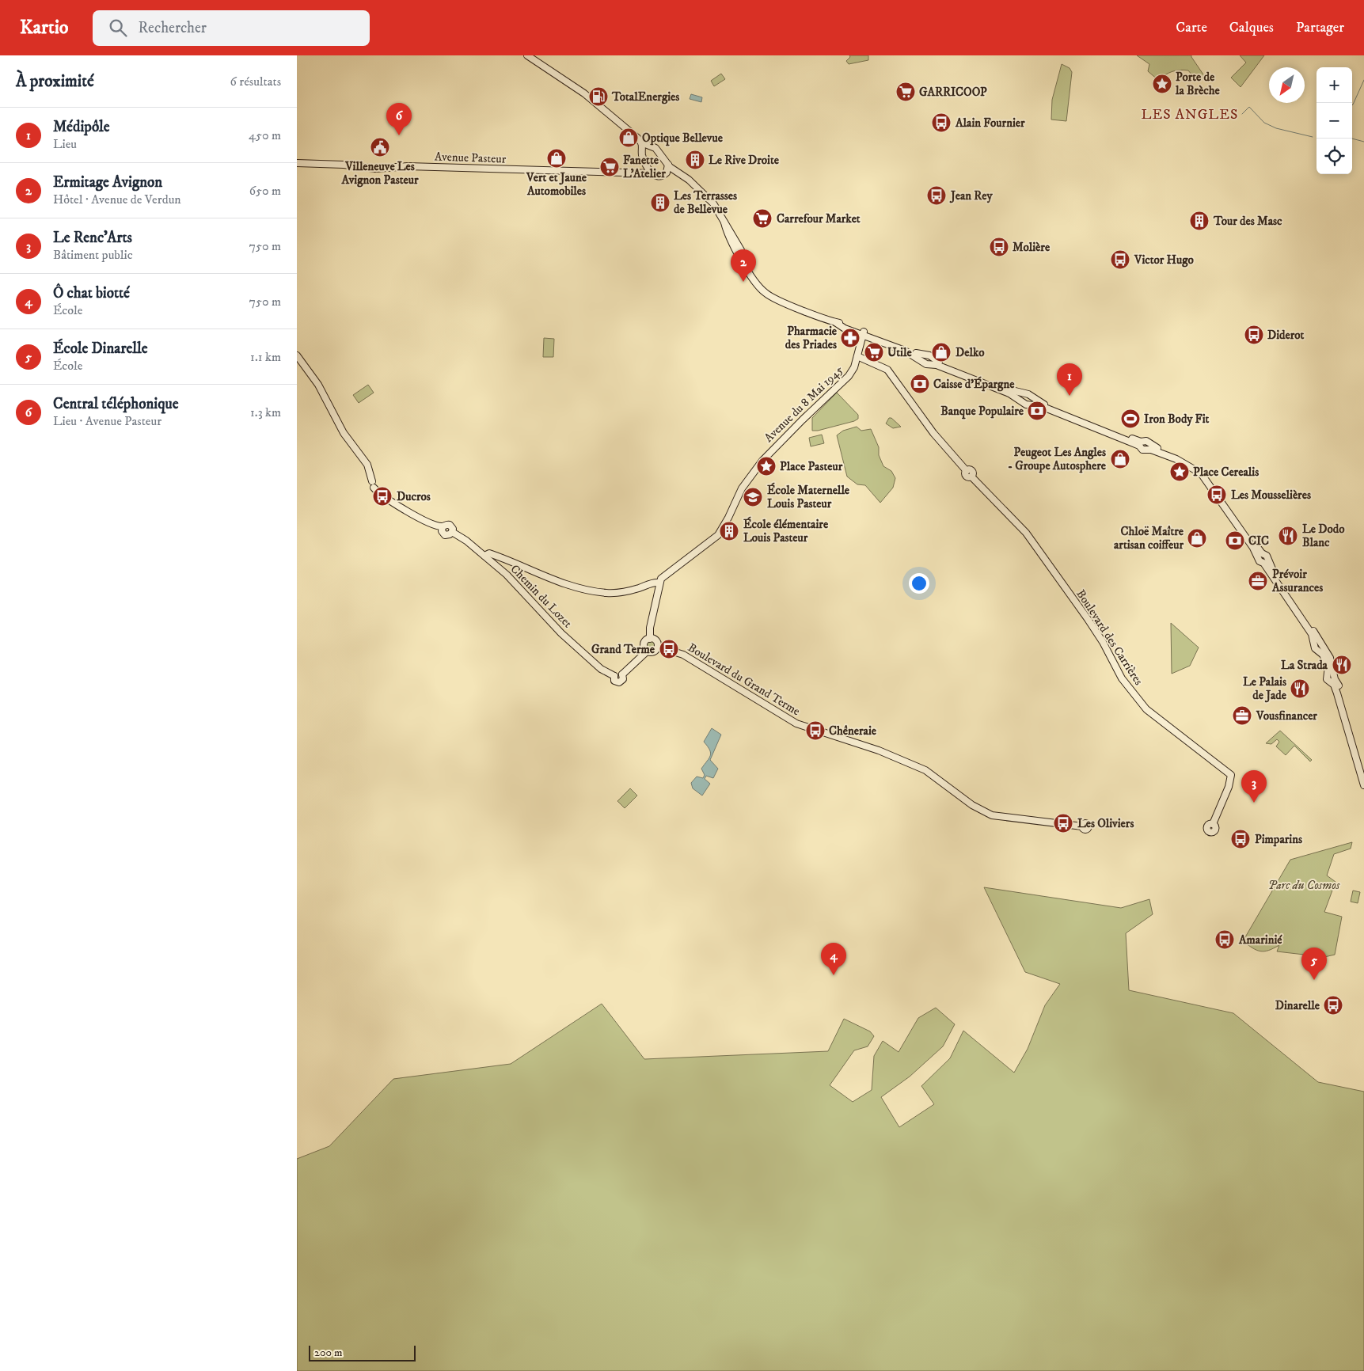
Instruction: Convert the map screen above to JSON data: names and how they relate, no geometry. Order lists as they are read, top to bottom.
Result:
{
  "streets": {
    "street": [
      "Avenue Pasteur",
      "Avenue du 8 Mai 1945",
      "Chemin du Lozet",
      "Boulevard des Carrières",
      "Boulevard du Grand Terme"
    ]
  },
  "crossings": [
    ["Avenue du 8 Mai 1945", "Boulevard des Carrières"],
    ["Chemin du Lozet", "Boulevard du Grand Terme"]
  ],
  "districts": ["LES ANGLES"],
  "parks": ["Parc du Cosmos"],
  "places": {
    "place": ["Porte de la Brèche", "Place Pasteur", "Place Cerealis"],
    "supermarket": [
      "GARRICOOP",
      "Fanette L'Atelier",
      "Carrefour Market",
      "Utile"
    ],
    "fuel station": ["TotalEnergies"],
    "bus stop": [
      "Alain Fournier",
      "Jean Rey",
      "Molière",
      "Victor Hugo",
      "Diderot",
      "Les Mousselières",
      "Ducros",
      "Grand Terme",
      "Chêneraie",
      "Les Oliviers",
      "Pimparins",
      "Amarinié",
      "Dinarelle"
    ],
    "shop": [
      "Optique Bellevue",
      "Vert et Jaune Automobiles",
      "Delko",
      "Peugeot Les Angles - Groupe Autosphere",
      "Chloë Maître artisan coiffeur"
    ],
    "public building": ["Villeneuve Les Avignon Pasteur"],
    "building": [
      "Le Rive Droite",
      "Les Terrasses de Bellevue",
      "Tour des Masc",
      "École élémentaire Louis Pasteur"
    ],
    "pharmacy": ["Pharmacie des Priades"],
    "bank": ["Caisse d'Épargne", "Banque Populaire", "CIC"],
    "sports": ["Iron Body Fit"],
    "school or university": ["École Maternelle Louis Pasteur"],
    "restaurant": ["Le Dodo Blanc", "La Strada", "Le Palais de Jade"],
    "office": ["Prévoir Assurances", "Vousfinancer"]
  },
  "scale_bar": "200 m",
  "north": "bottom left",
  "page": {
    "header": "Kartio",
    "search": "Rechercher",
    "nav": ["Carte", "Calques", "Partager"],
    "heading": ["À proximité", "6 résultats"],
    "map_buttons": ["+", "−"],
    "pins": [
      "6",
      "2",
      "1",
      "3",
      "4",
      "5"
    ],
    "list": [
      {
        "mark": "1",
        "name": "Médipôle",
        "note": "Lieu",
        "value": "450 m"
      },
      {
        "mark": "2",
        "name": "Ermitage Avignon",
        "note": "Hôtel · Avenue de Verdun",
        "value": "650 m"
      },
      {
        "mark": "3",
        "name": "Le Renc'Arts",
        "note": "Bâtiment public",
        "value": "750 m"
      },
      {
        "mark": "4",
        "name": "Ô chat biotté",
        "note": "École",
        "value": "750 m"
      },
      {
        "mark": "5",
        "name": "École Dinarelle",
        "note": "École",
        "value": "1.1 km"
      },
      {
        "mark": "6",
        "name": "Central téléphonique",
        "note": "Lieu · Avenue Pasteur",
        "value": "1.3 km"
      }
    ],
    "scale": "200 m"
  }
}
